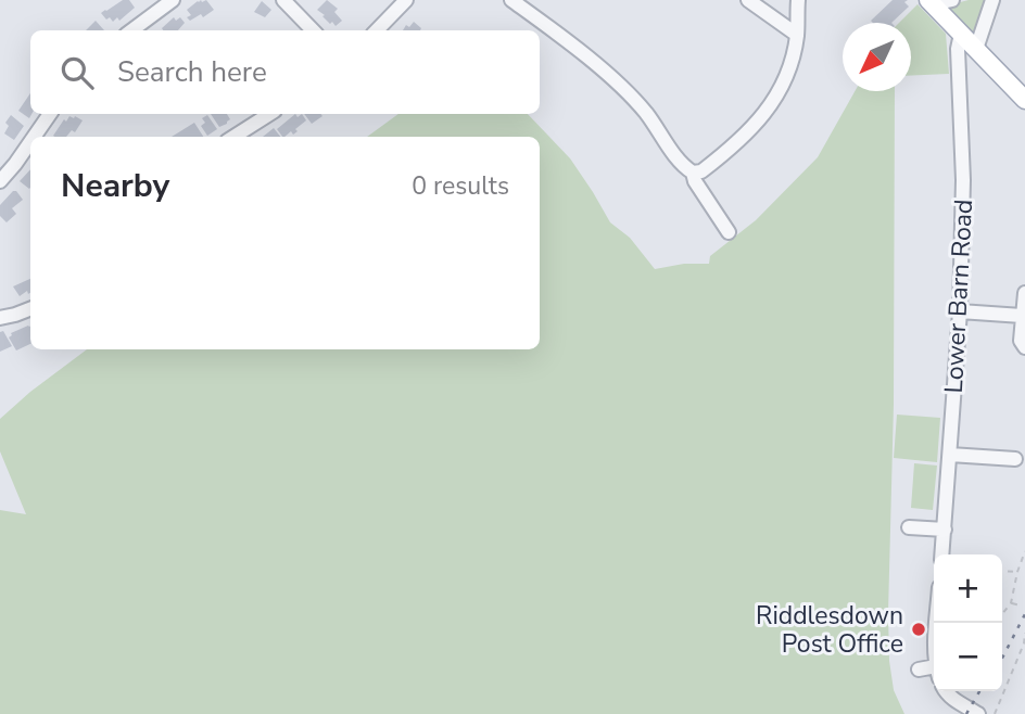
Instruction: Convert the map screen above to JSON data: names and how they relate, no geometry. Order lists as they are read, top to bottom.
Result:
{
  "streets": {
    "street": ["Lower Barn Road"]
  },
  "places": ["Riddlesdown Post Office"],
  "north": "bottom left",
  "page": {
    "search": "Search here",
    "heading": ["Nearby", "0 results"],
    "map_buttons": ["+", "−"]
  }
}
